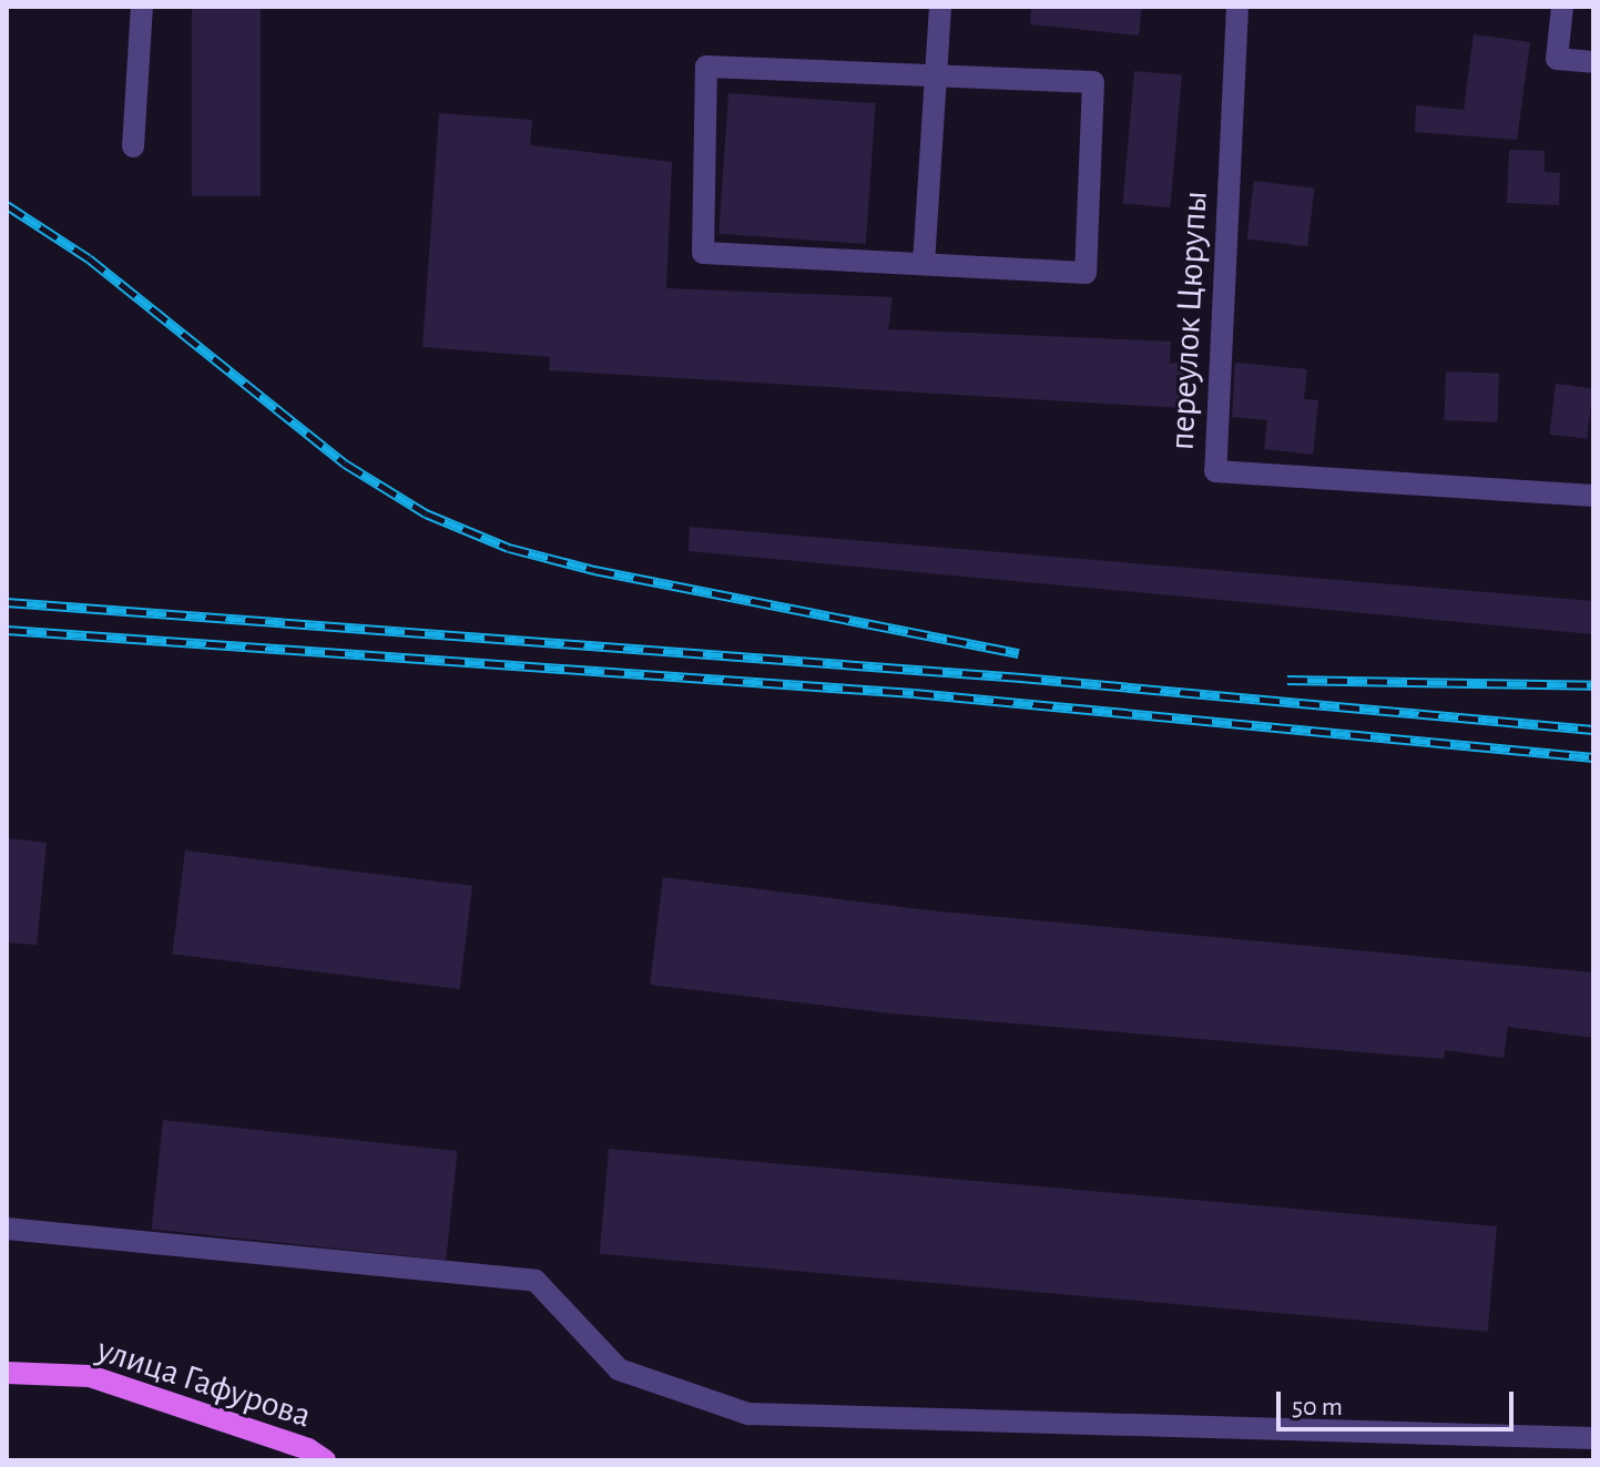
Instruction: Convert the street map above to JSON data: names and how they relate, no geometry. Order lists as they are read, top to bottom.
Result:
{
  "streets": {
    "main road": ["улица Гафурова"],
    "street": ["переулок Цюрупы"]
  },
  "scale_bar": "50 m"
}
